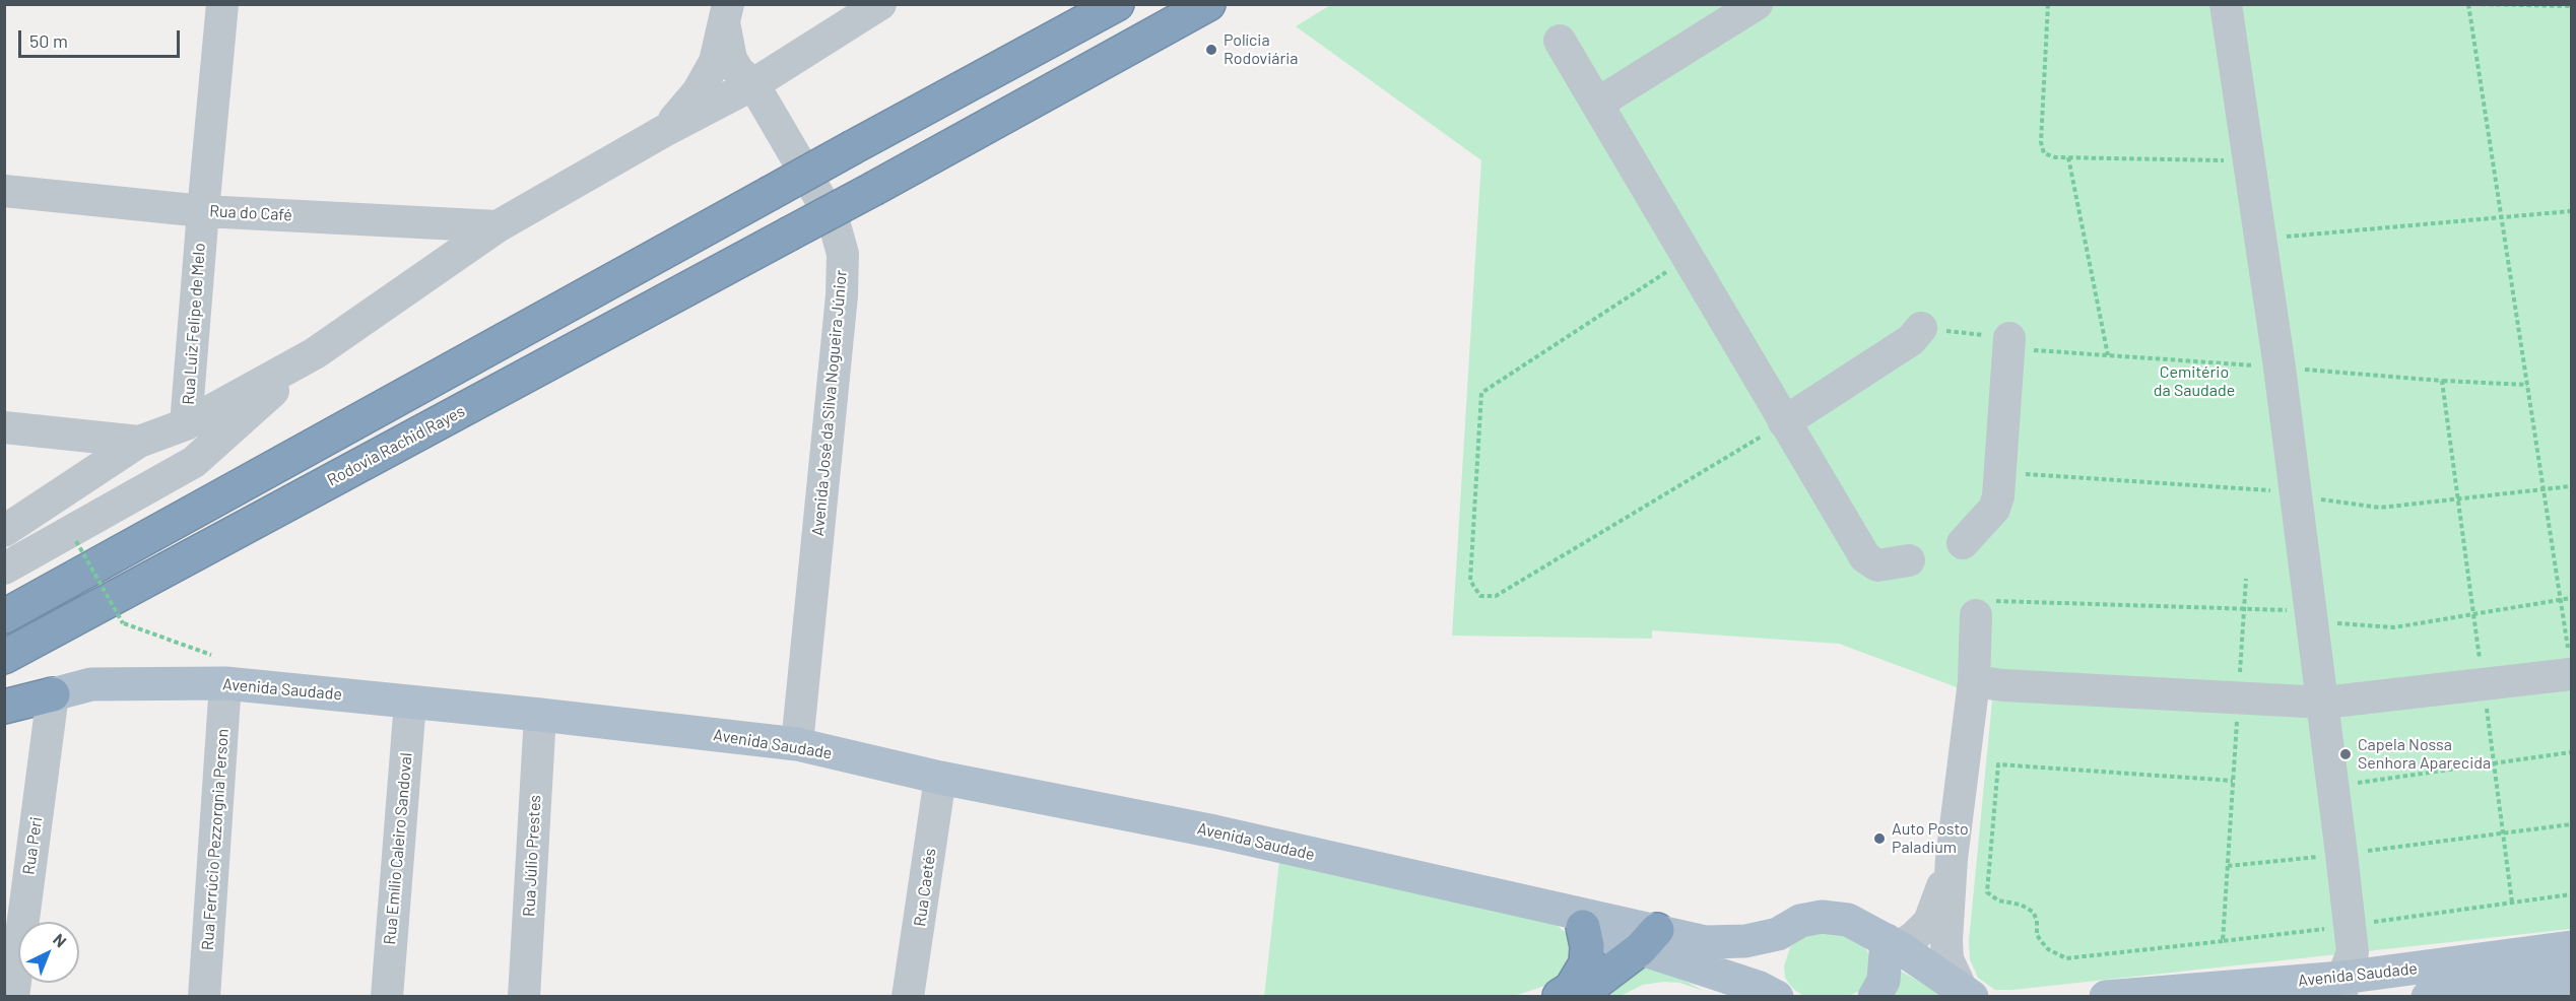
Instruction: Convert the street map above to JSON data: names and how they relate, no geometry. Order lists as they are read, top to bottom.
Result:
{
  "streets": {
    "highway": ["Rodovia Rachid Rayes"],
    "main road": ["Avenida Saudade"],
    "street": [
      "Rua do Café",
      "Rua Luiz Felipe de Melo",
      "Avenida José da Silva Nogueira Júnior",
      "Rua Ferrúcio Pezzorgnia Person",
      "Rua Peri",
      "Rua Emílio Caleiro Sandoval",
      "Rua Júlio Prestes",
      "Rua Caetés"
    ]
  },
  "crossings": [
    ["Rua do Café", "Rua Luiz Felipe de Melo"],
    ["Avenida José da Silva Nogueira Júnior", "Avenida Saudade"],
    ["Avenida Saudade", "Rua Ferrúcio Pezzorgnia Person"],
    ["Avenida Saudade", "Rua Peri"],
    ["Avenida Saudade", "Rua Emílio Caleiro Sandoval"],
    ["Avenida Saudade", "Rua Júlio Prestes"],
    ["Avenida Saudade", "Rua Caetés"]
  ],
  "parks": ["Cemitério da Saudade"],
  "places": ["Polícia Rodoviária", "Capela Nossa Senhora Aparecida", "Auto Posto Paladium"],
  "scale_bar": "50 m",
  "north": "top right"
}
